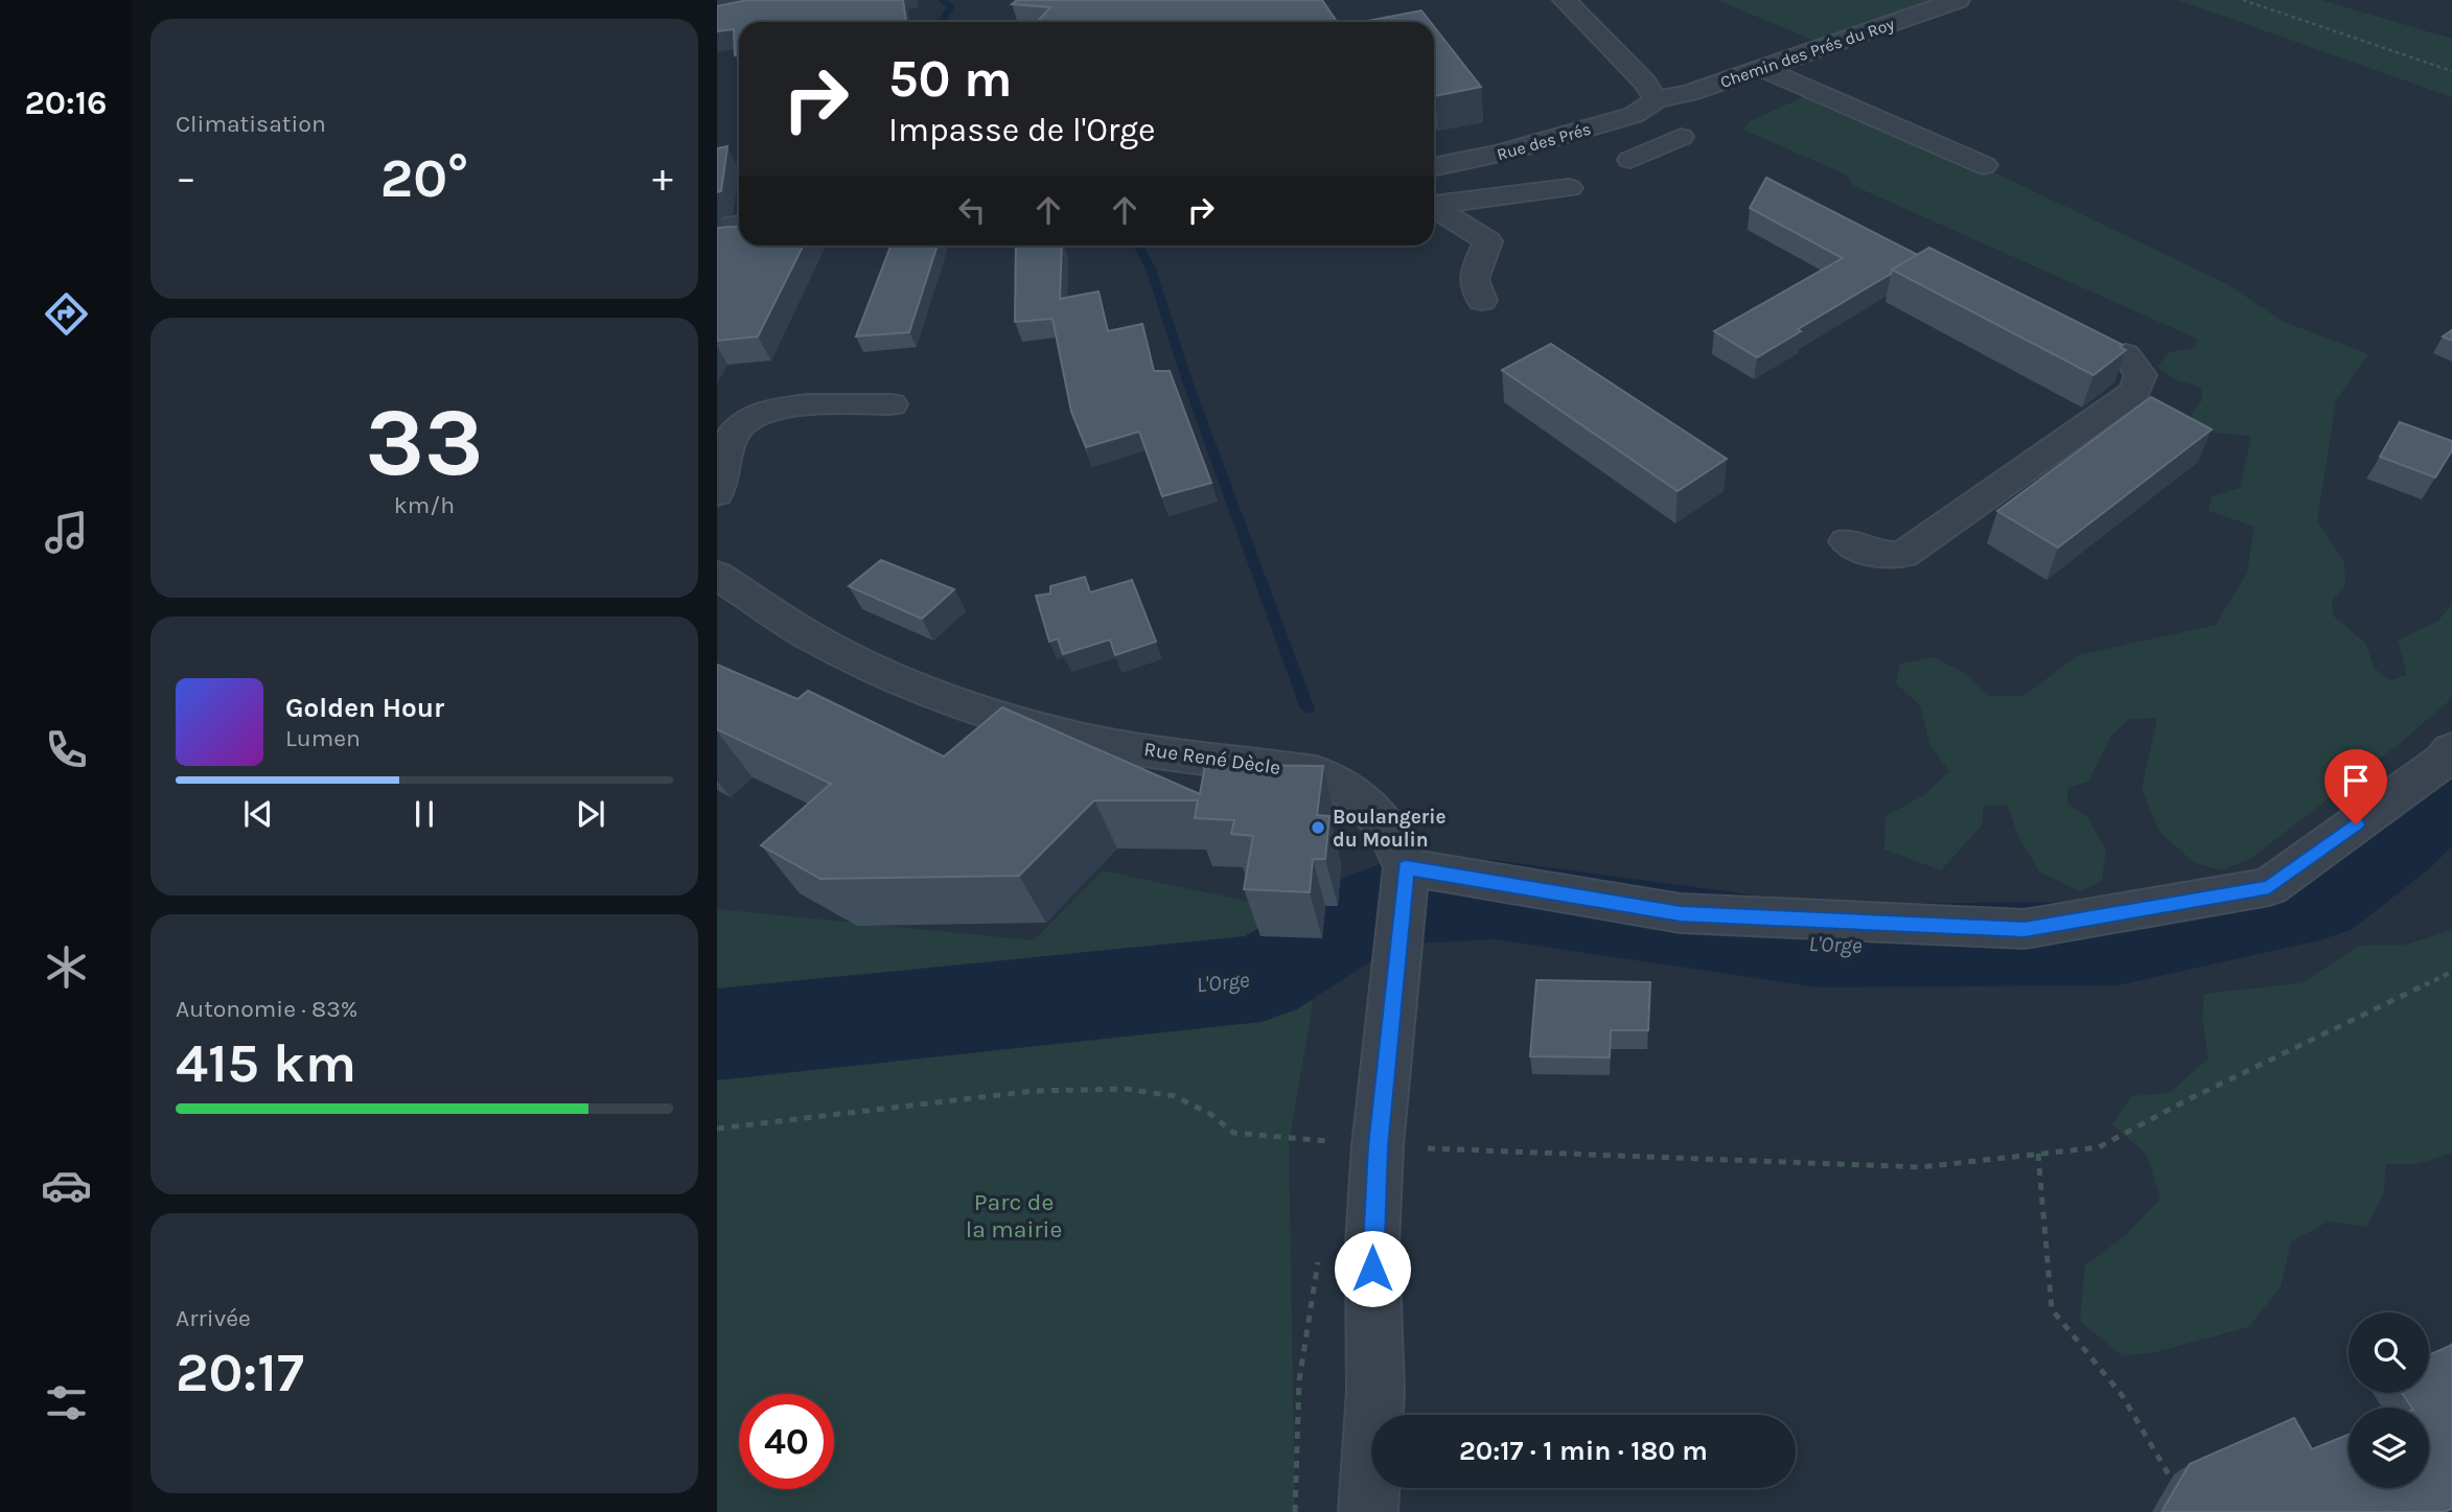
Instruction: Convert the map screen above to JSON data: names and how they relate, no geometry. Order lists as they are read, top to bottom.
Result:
{
  "streets": {
    "street": ["Chemin des Prés du Roy", "Rue des Prés", "Rue René Dècle"]
  },
  "crossings": [
    ["Chemin des Prés du Roy", "Rue des Prés"]
  ],
  "water": ["L'Orge"],
  "parks": ["Parc de la mairie"],
  "places": ["Boulangerie du Moulin"],
  "page": {
    "tabs": "20:16",
    "tile": [
      "Climatisation",
      ["33", "km/h"],
      ["Autonomie · 83%", "415 km"],
      ["Arrivée", "20:17"]
    ],
    "turn": ["50 m", "Impasse de l'Orge"],
    "heat": ["−", "20°", "+"],
    "song": ["Golden Hour", "Lumen"],
    "limit": "40",
    "trip": "20:17 · 1 min · 180 m"
  }
}
